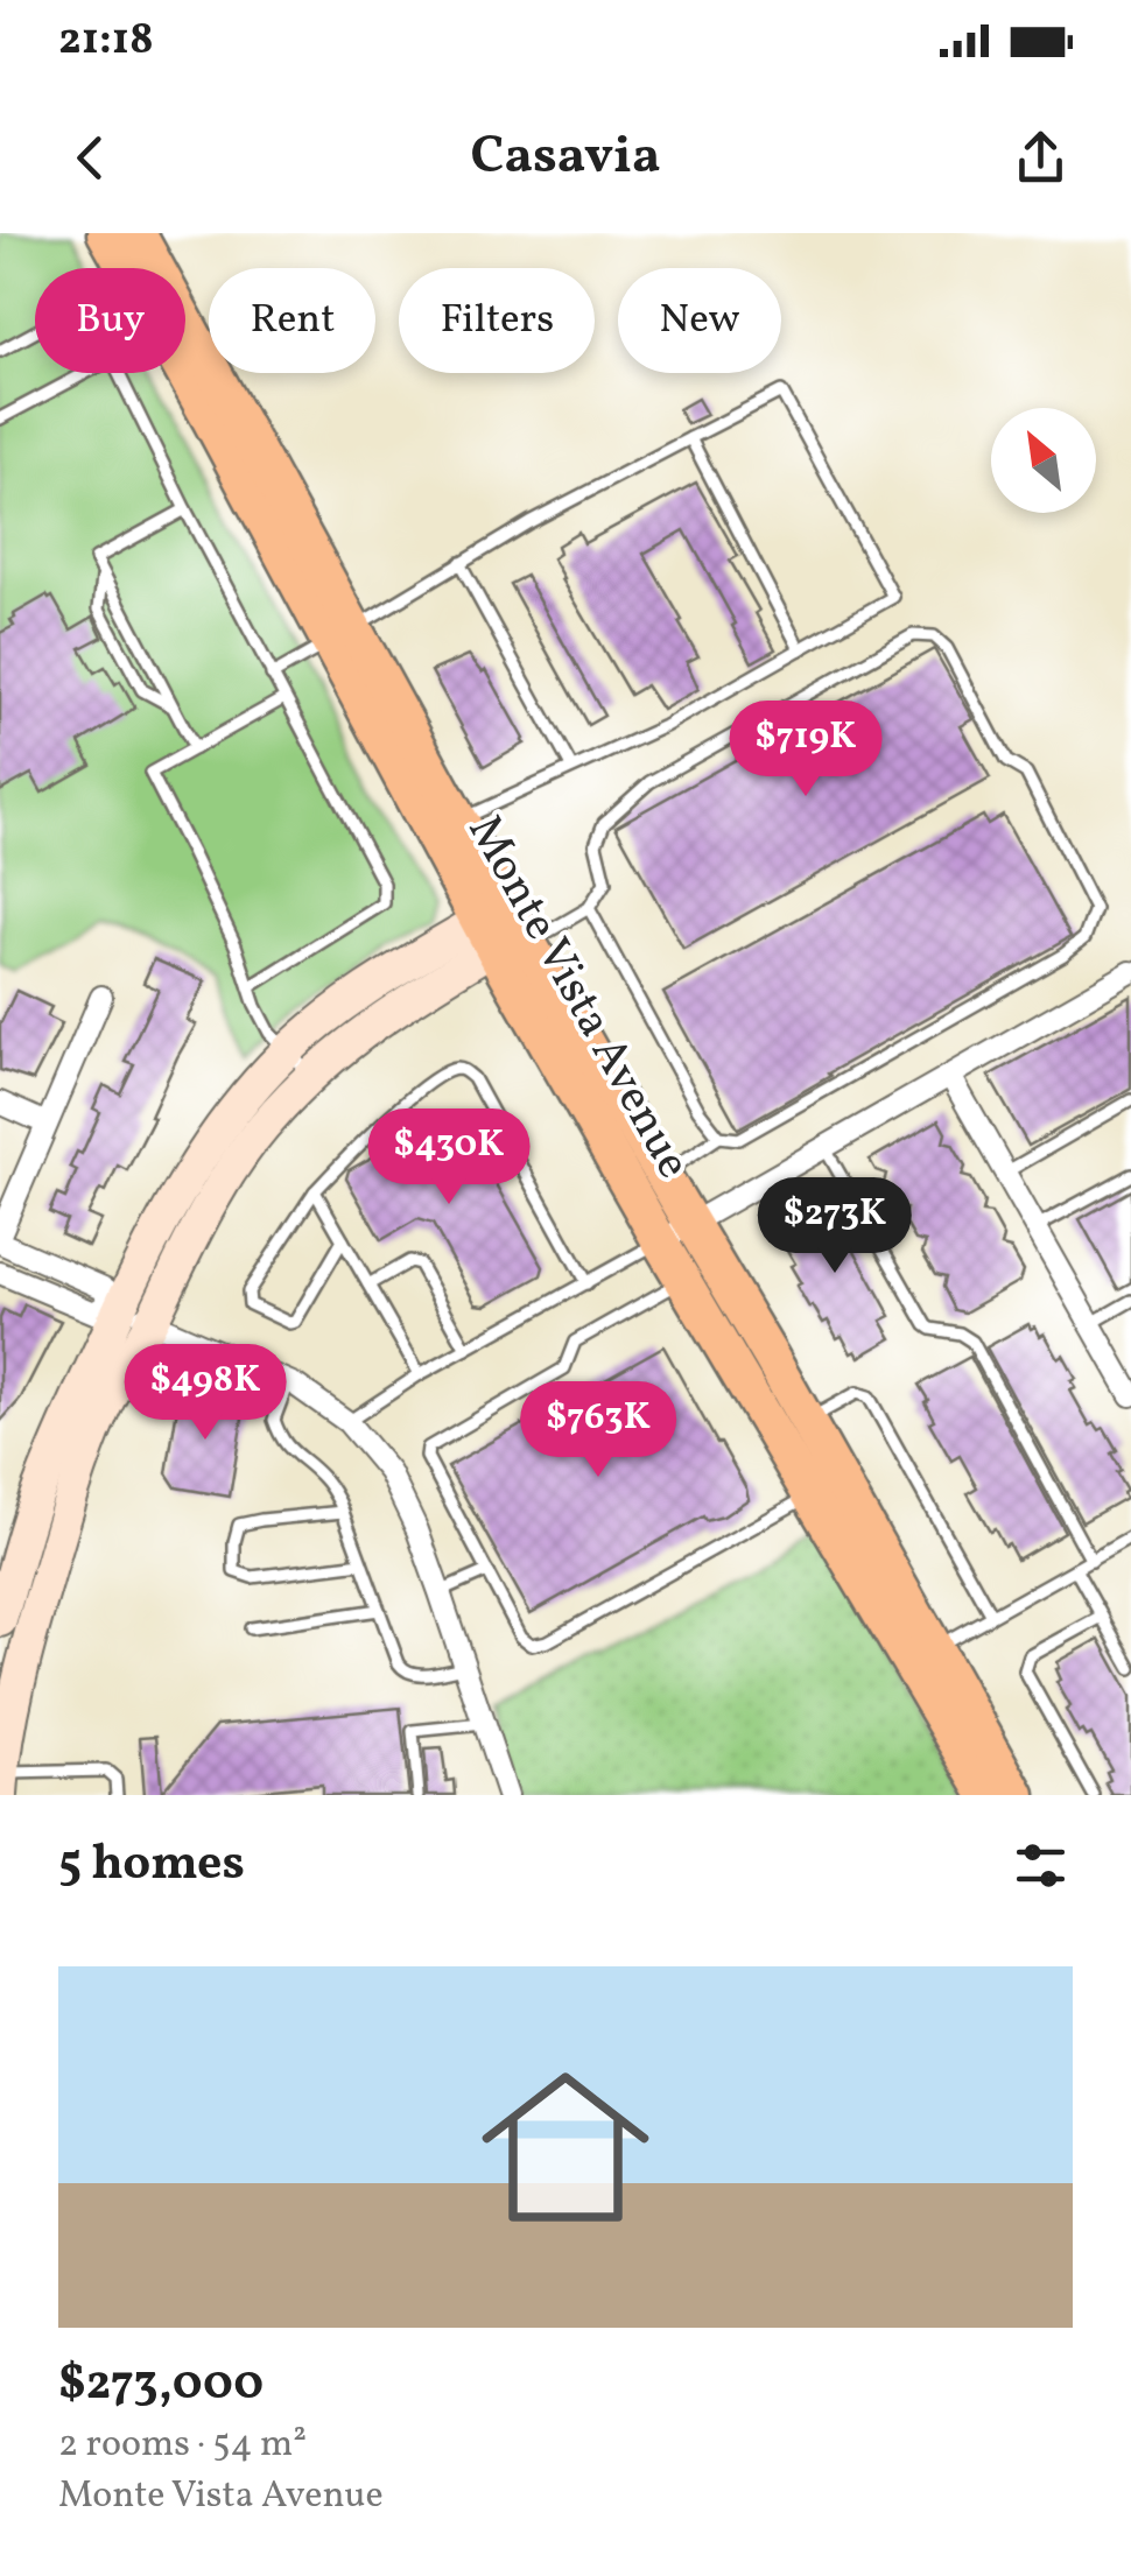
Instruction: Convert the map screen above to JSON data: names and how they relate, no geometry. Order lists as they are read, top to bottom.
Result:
{
  "streets": {
    "main road": ["Monte Vista Avenue"]
  },
  "north": "top left",
  "page": {
    "status": "21:18",
    "header": "Casavia",
    "chip": [
      "Buy",
      "Rent",
      "Filters",
      "New"
    ],
    "price": [
      "$719K",
      "$430K",
      "$273K",
      "$498K",
      "$763K"
    ],
    "heading": "5 homes",
    "list": [
      {
        "name": "$273,000",
        "note": "2 rooms · 54 m² · Monte Vista Avenue"
      }
    ]
  }
}
